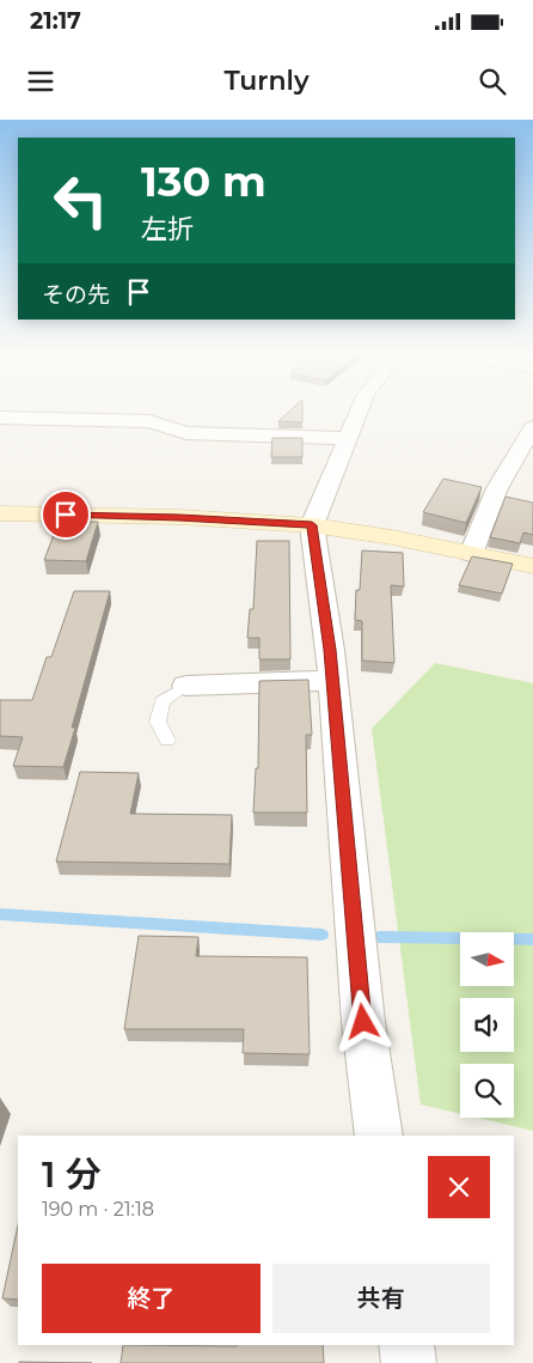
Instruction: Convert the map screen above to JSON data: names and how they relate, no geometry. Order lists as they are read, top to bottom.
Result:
{
  "north": "right",
  "page": {
    "status": "21:17",
    "header": "Turnly",
    "turn": ["130 m", "左折"],
    "then": "その先",
    "heading": ["1 分", "190 m · 21:18"],
    "buttons": ["終了", "共有"]
  }
}
